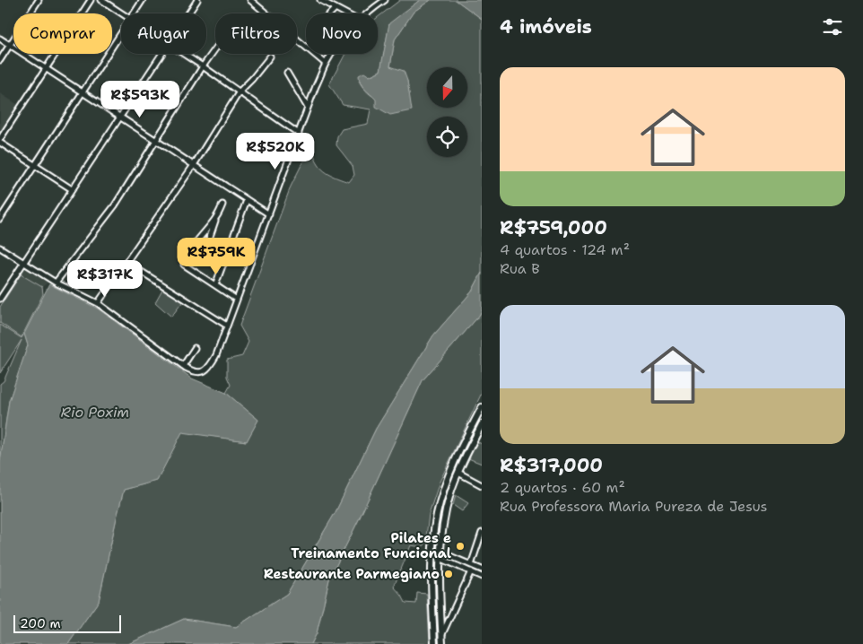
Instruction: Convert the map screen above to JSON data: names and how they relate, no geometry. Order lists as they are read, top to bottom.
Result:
{
  "water": ["Rio Poxim"],
  "places": ["Pilates e Treinamento Funcional", "Restaurante Parmegiano"],
  "scale_bar": "200 m",
  "north": "bottom",
  "page": {
    "heading": "4 imóveis",
    "chip": [
      "Comprar",
      "Alugar",
      "Filtros",
      "Novo"
    ],
    "list": [
      {
        "name": "R$759,000",
        "note": "4 quartos · 124 m² · Rua B"
      },
      {
        "name": "R$317,000",
        "note": "2 quartos · 60 m² · Rua Professora Maria Pureza de Jesus"
      }
    ],
    "price": [
      "R$593K",
      "R$520K",
      "R$759K",
      "R$317K"
    ],
    "scale": "200 m"
  }
}
